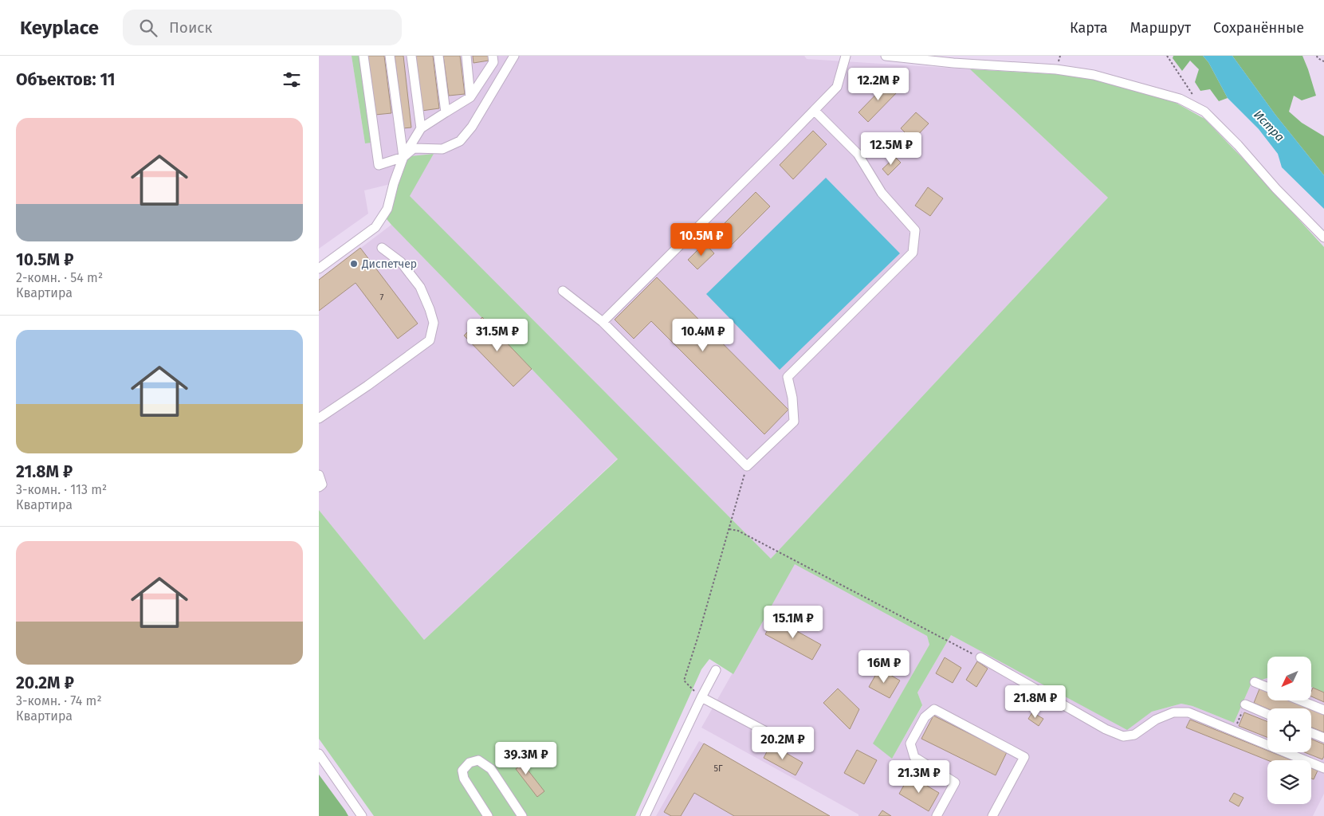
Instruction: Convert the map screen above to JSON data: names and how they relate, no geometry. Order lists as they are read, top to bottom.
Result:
{
  "water": ["Истра"],
  "places": ["Диспетчер"],
  "house_numbers": ["7", "5Г"],
  "north": "bottom left",
  "page": {
    "header": "Keyplace",
    "search": "Поиск",
    "nav": ["Карта", "Маршрут", "Сохранённые"],
    "heading": "Объектов: 11",
    "price": [
      "12.2M ₽",
      "12.5M ₽",
      "10.5M ₽",
      "31.5M ₽",
      "10.4M ₽",
      "15.1M ₽",
      "16M ₽",
      "21.8M ₽",
      "20.2M ₽",
      "39.3M ₽",
      "21.3M ₽"
    ],
    "list": [
      {
        "name": "10.5M ₽",
        "note": "2-комн. · 54 m² · Квартира"
      },
      {
        "name": "21.8M ₽",
        "note": "3-комн. · 113 m² · Квартира"
      },
      {
        "name": "20.2M ₽",
        "note": "3-комн. · 74 m² · Квартира"
      }
    ]
  }
}
